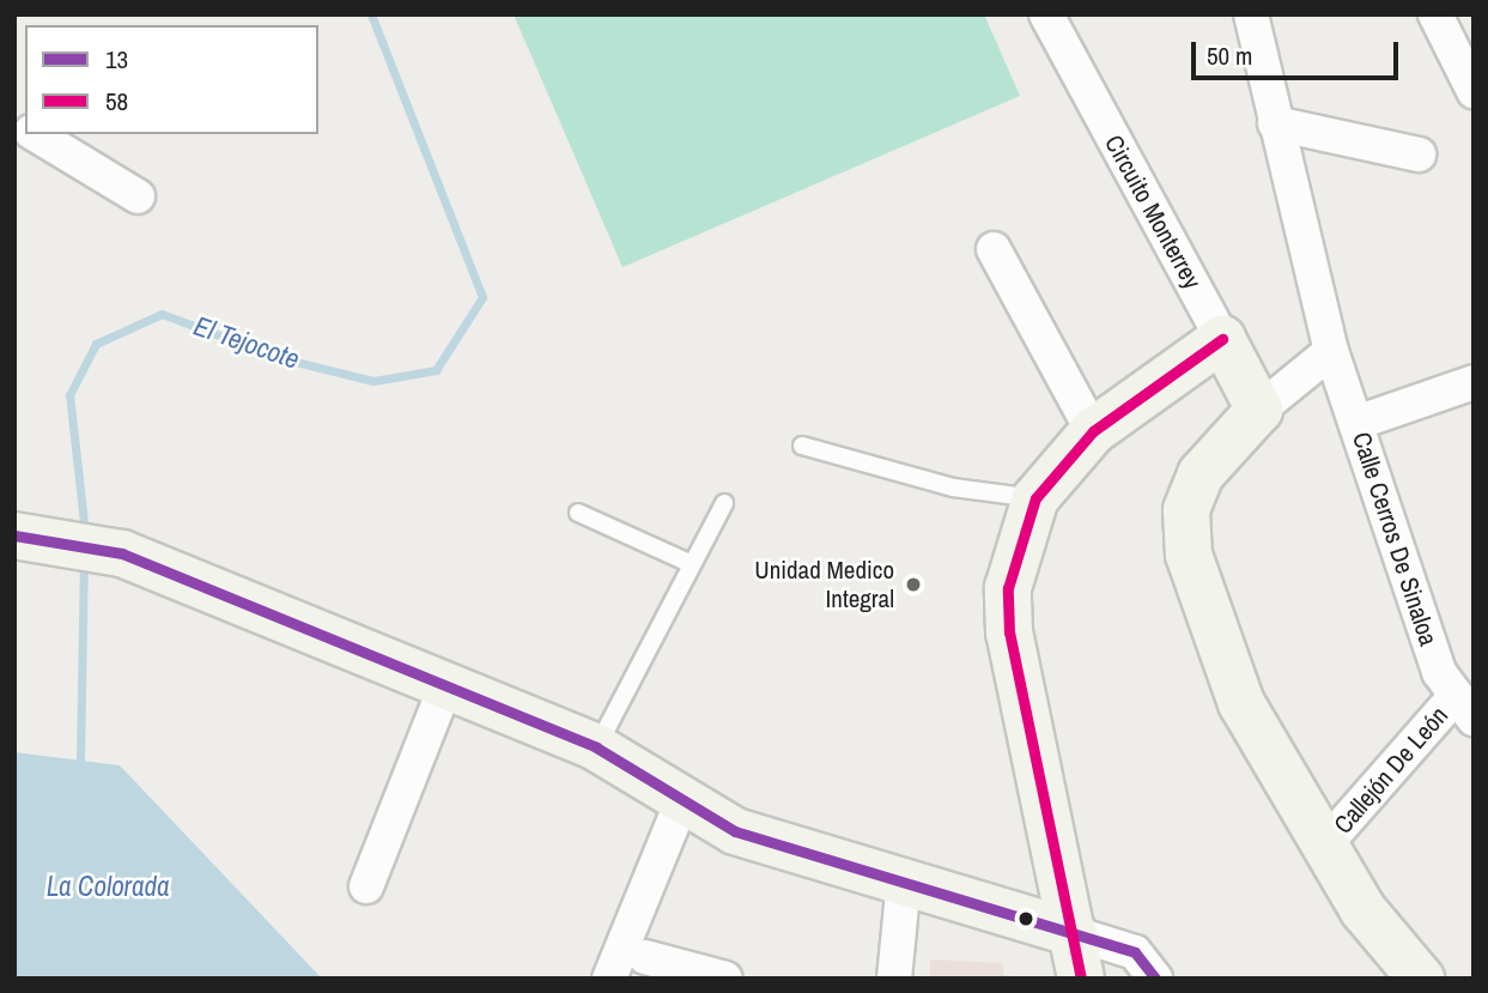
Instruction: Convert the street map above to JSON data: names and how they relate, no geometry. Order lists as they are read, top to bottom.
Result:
{
  "streets": {
    "street": ["Circuito Monterrey", "Calle Cerros De Sinaloa", "Callejón De León"]
  },
  "crossings": [
    ["Calle Cerros De Sinaloa", "Callejón De León"]
  ],
  "water": ["El Tejocote", "La Colorada"],
  "places": ["Unidad Medico Integral"],
  "lines": ["transit line 58", "transit line 13"],
  "legend": ["13", "58"],
  "scale_bar": "50 m"
}
